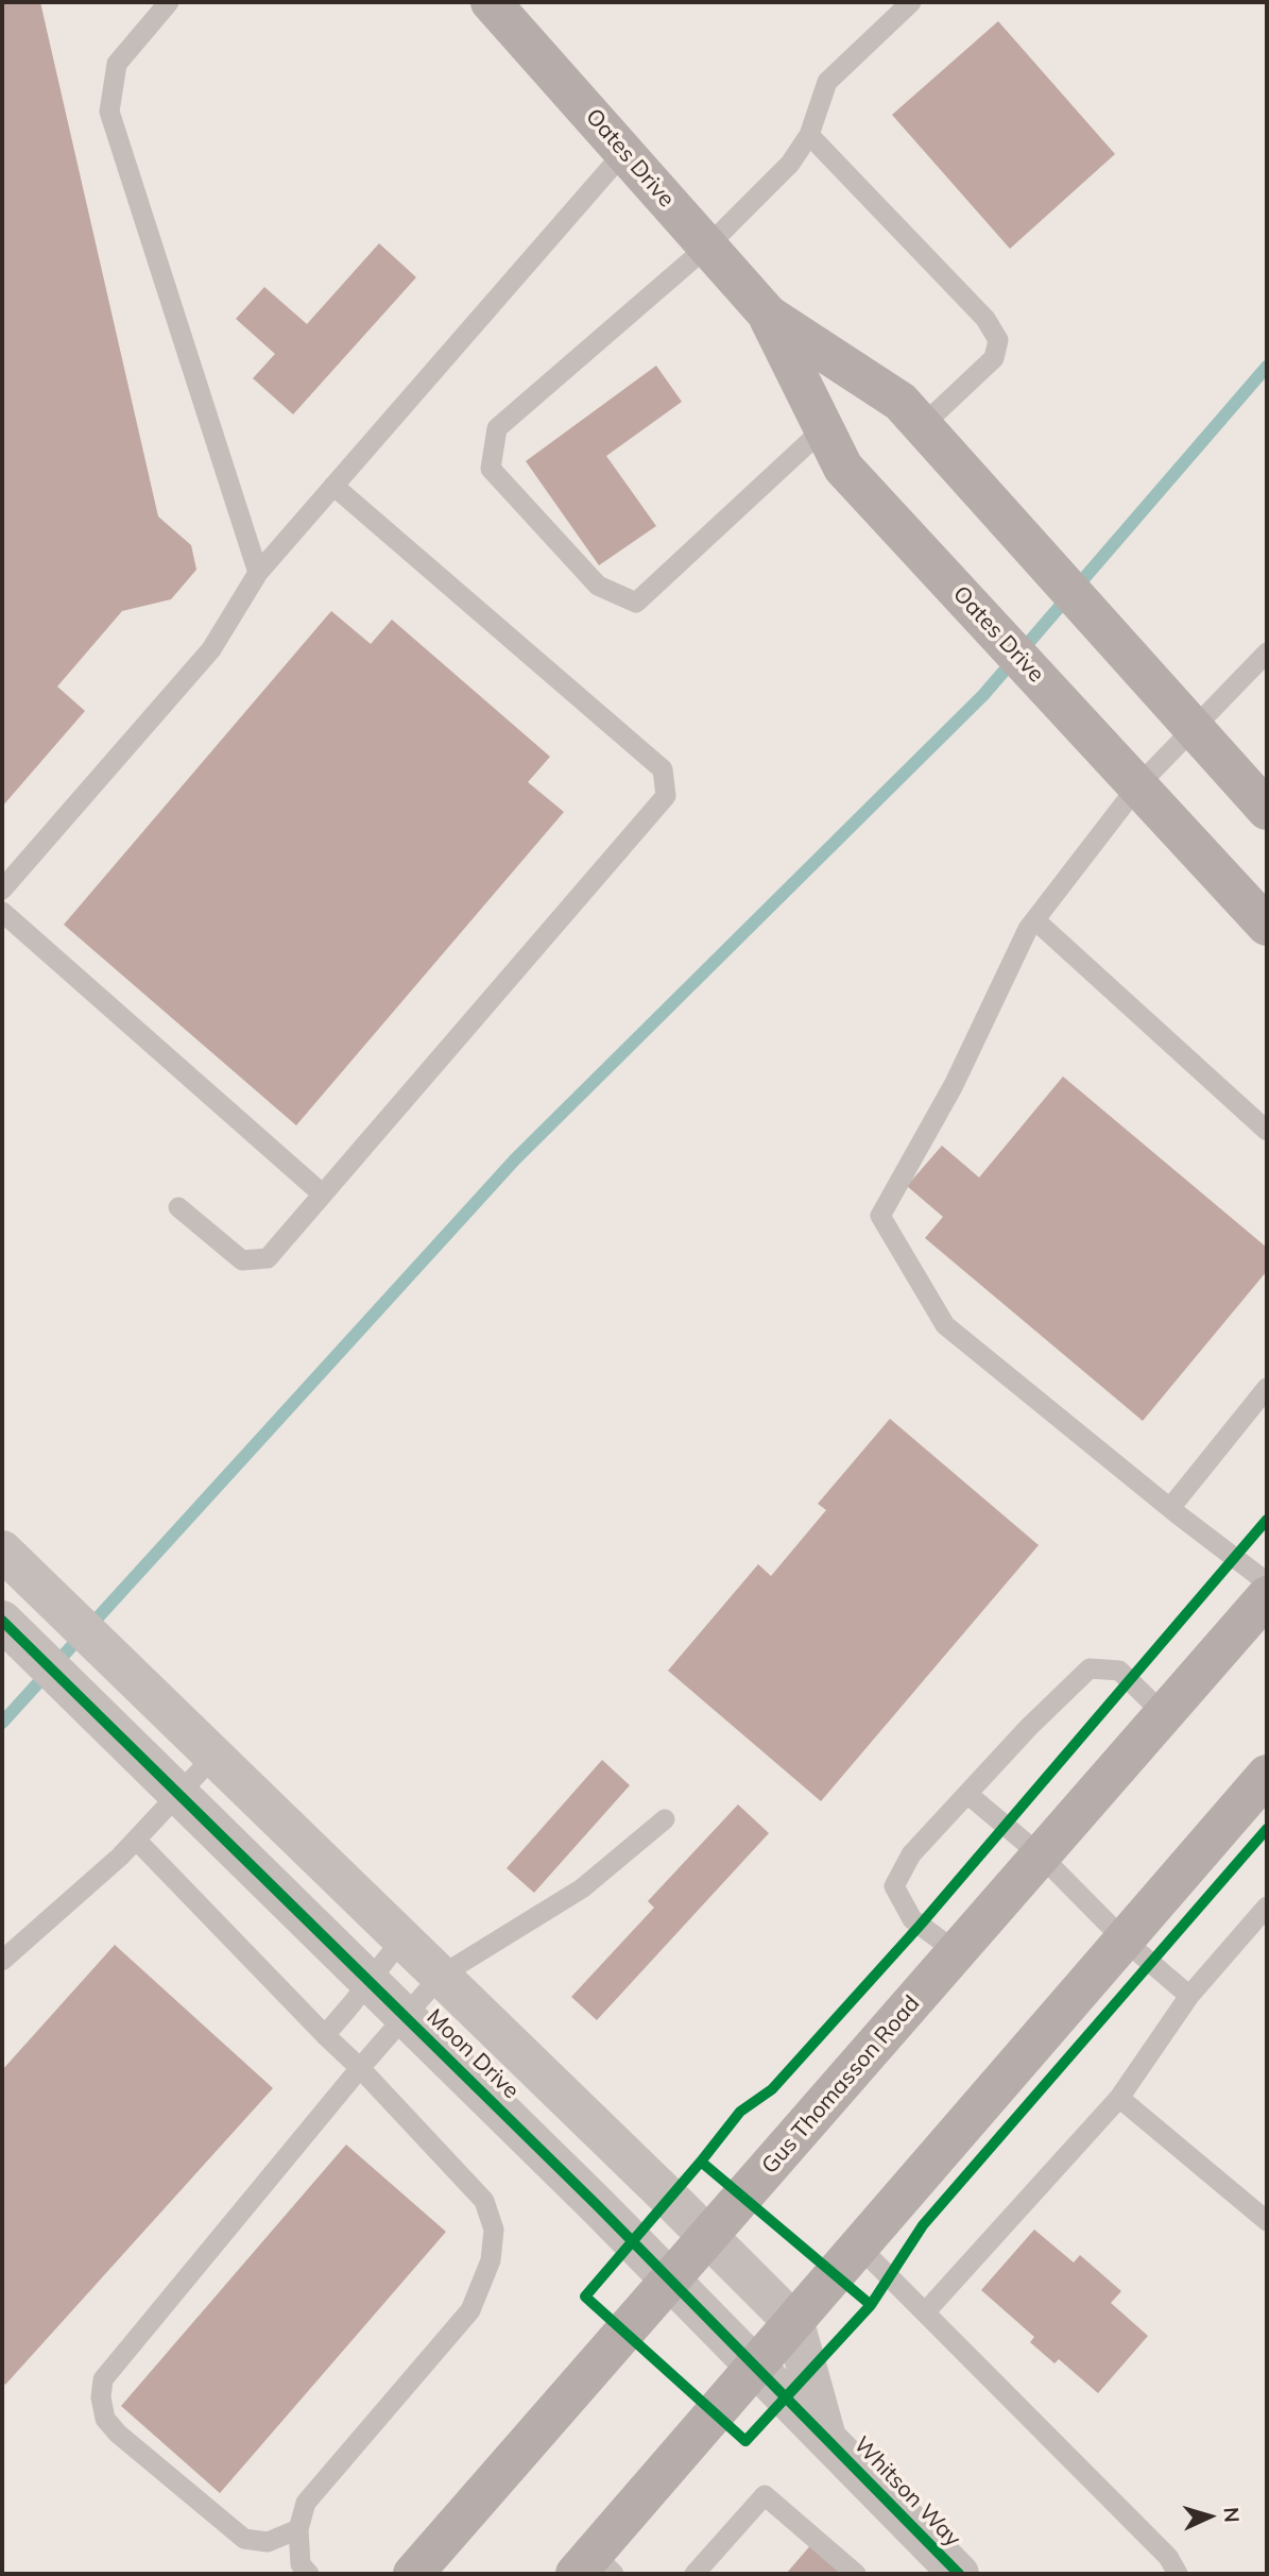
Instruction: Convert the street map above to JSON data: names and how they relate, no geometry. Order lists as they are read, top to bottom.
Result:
{
  "streets": {
    "main road": ["Oates Drive", "Gus Thomasson Road"],
    "street": ["Moon Drive", "Whitson Way"]
  },
  "crossings": [
    ["Moon Drive", "Gus Thomasson Road"],
    ["Moon Drive", "Whitson Way"]
  ],
  "north": "right"
}
